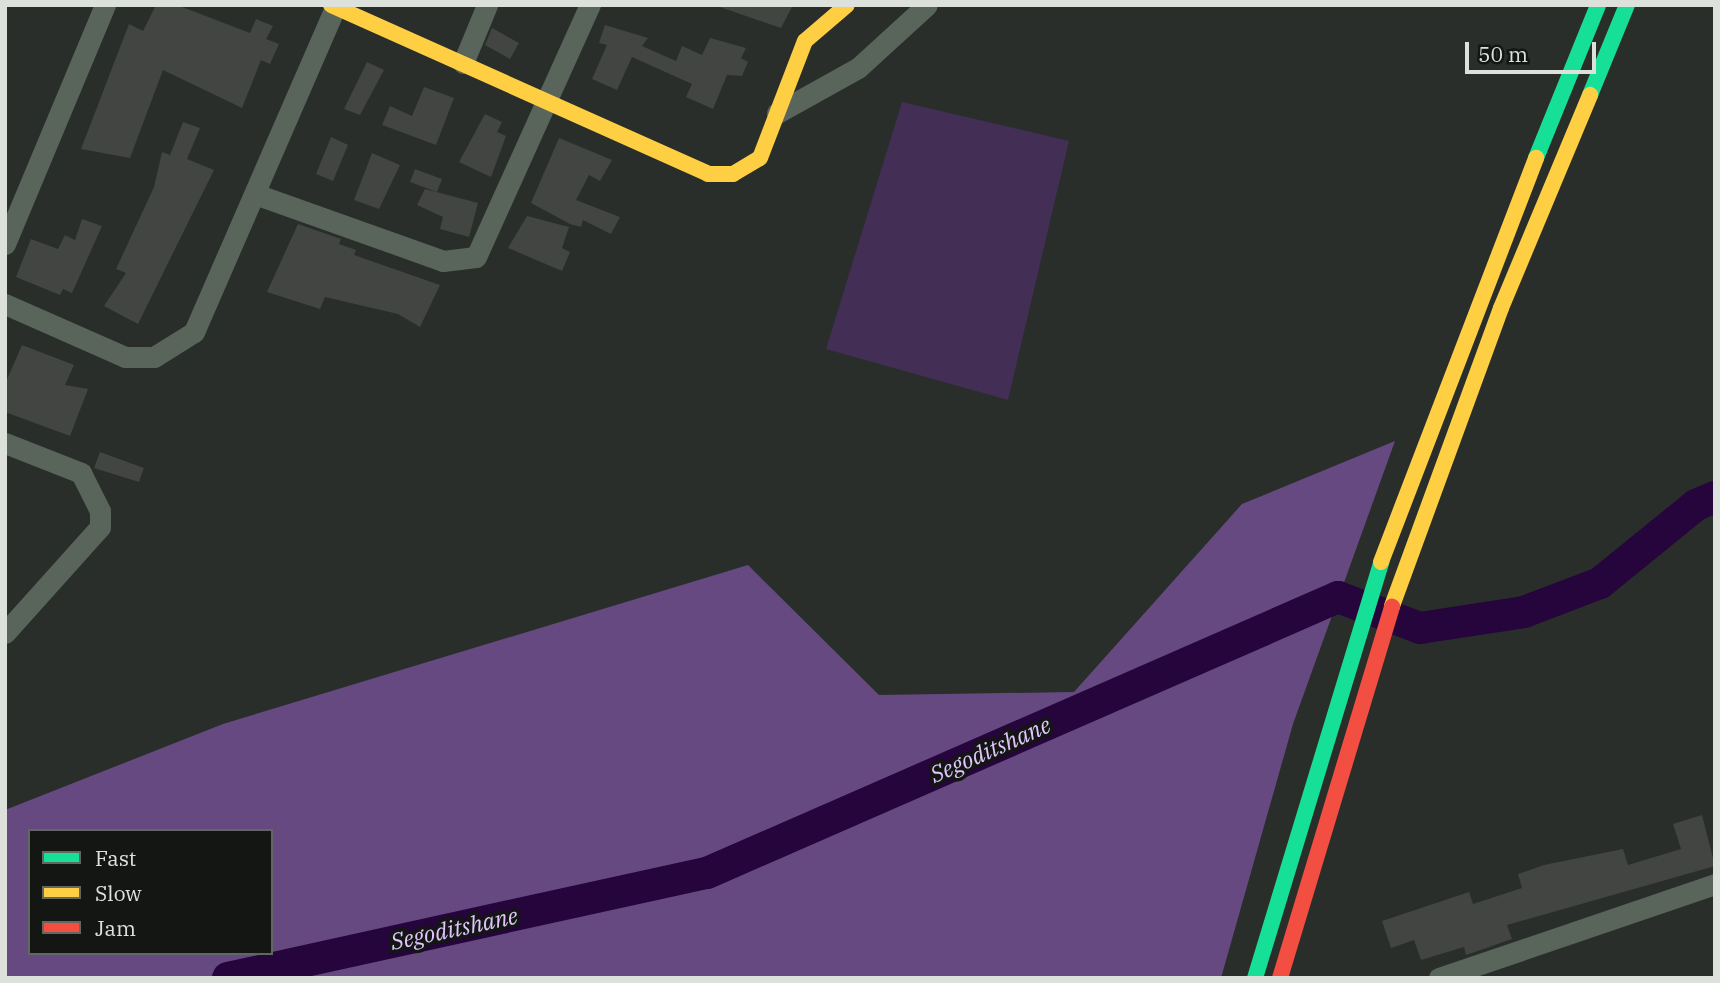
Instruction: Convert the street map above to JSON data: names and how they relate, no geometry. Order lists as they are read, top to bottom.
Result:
{
  "water": ["Segoditshane"],
  "legend": ["Fast", "Slow", "Jam"],
  "scale_bar": "50 m"
}
